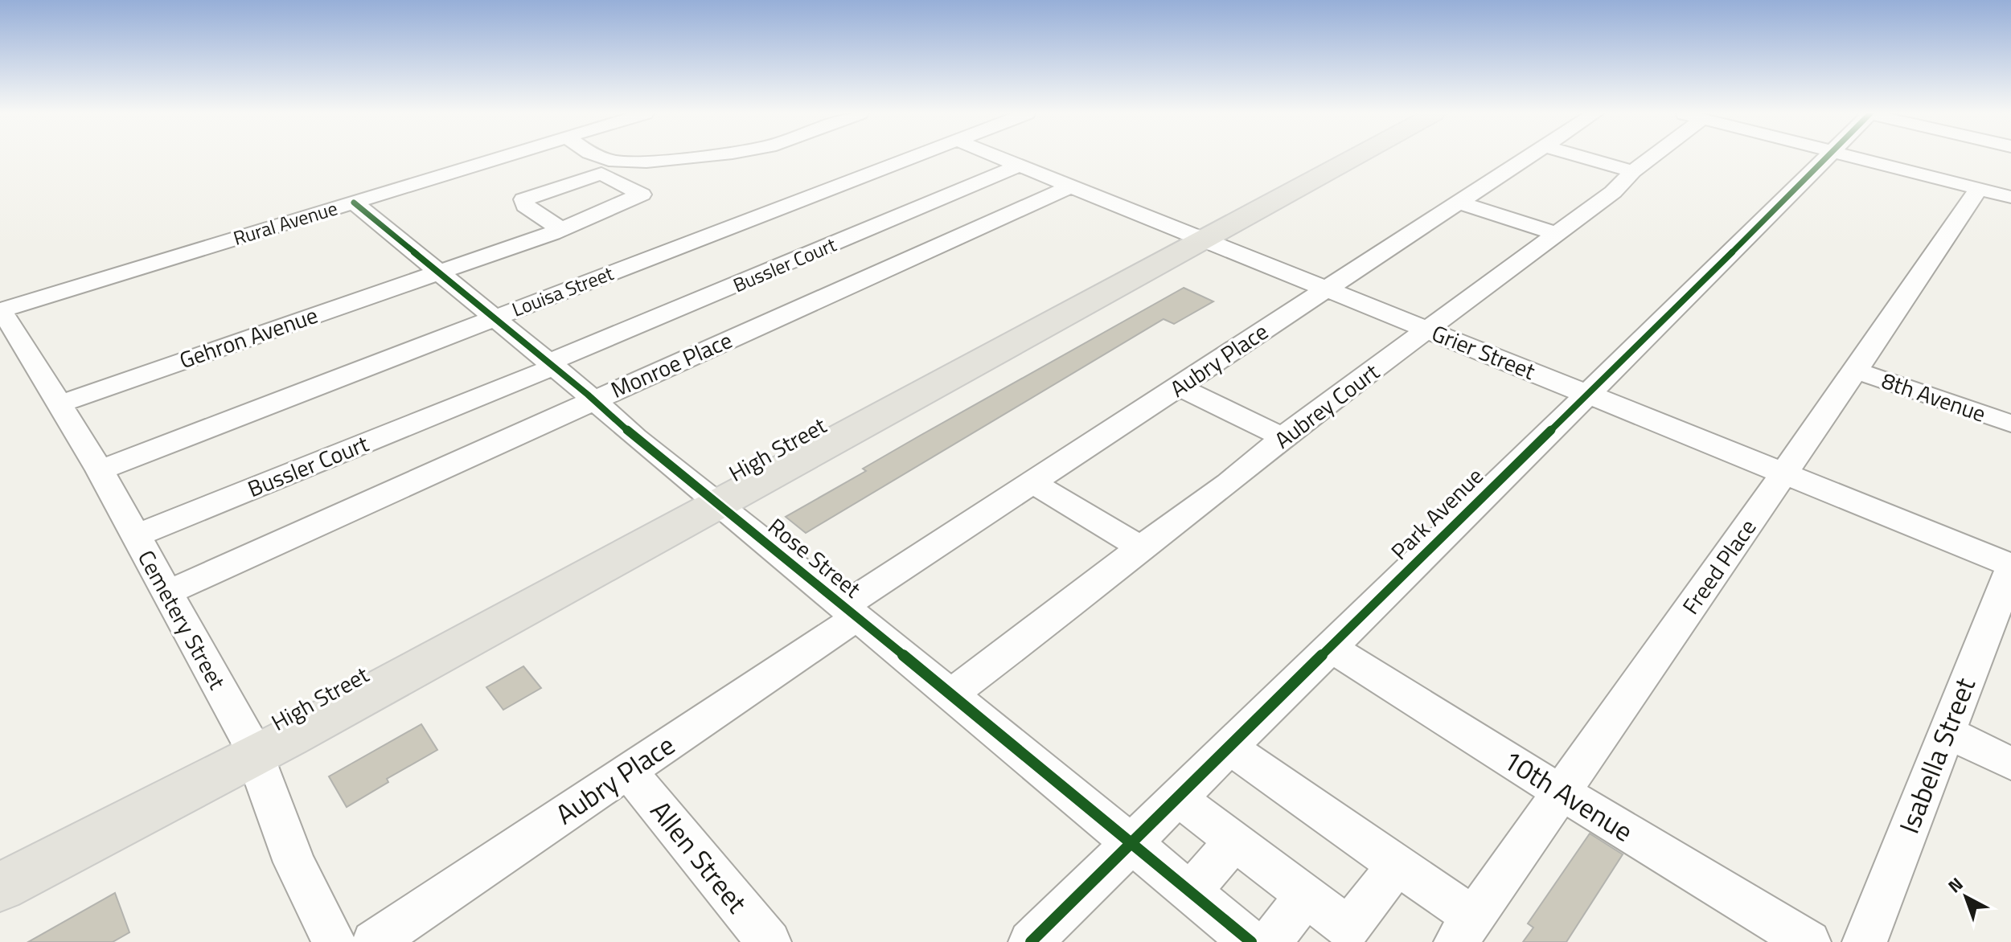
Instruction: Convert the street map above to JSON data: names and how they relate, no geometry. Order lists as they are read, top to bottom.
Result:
{
  "streets": {
    "main road": ["High Street"],
    "street": [
      "Rural Avenue",
      "Bussler Court",
      "Louisa Street",
      "Gehron Avenue",
      "Grier Street",
      "Aubry Place",
      "Monroe Place",
      "8th Avenue",
      "Aubrey Court",
      "Park Avenue",
      "Rose Street",
      "Freed Place",
      "Cemetery Street",
      "Isabella Street",
      "10th Avenue",
      "Allen Street"
    ]
  },
  "crossings": [
    ["Rural Avenue", "Rose Street"],
    ["Rural Avenue", "Cemetery Street"],
    ["Bussler Court", "Grier Street"],
    ["Bussler Court", "Rose Street"],
    ["Bussler Court", "Cemetery Street"],
    ["Louisa Street", "Rose Street"],
    ["Louisa Street", "Cemetery Street"],
    ["Gehron Avenue", "Rose Street"],
    ["Gehron Avenue", "Cemetery Street"],
    ["Grier Street", "Aubry Place"],
    ["Grier Street", "Monroe Place"],
    ["Grier Street", "Aubrey Court"],
    ["Grier Street", "High Street"],
    ["Grier Street", "Park Avenue"],
    ["Grier Street", "Freed Place"],
    ["Grier Street", "Isabella Street"],
    ["Aubry Place", "Rose Street"],
    ["Aubry Place", "Allen Street"],
    ["Monroe Place", "Rose Street"],
    ["Monroe Place", "Cemetery Street"],
    ["8th Avenue", "Freed Place"],
    ["Aubrey Court", "Rose Street"],
    ["High Street", "Rose Street"],
    ["High Street", "Cemetery Street"],
    ["Park Avenue", "Rose Street"],
    ["Park Avenue", "10th Avenue"],
    ["Freed Place", "10th Avenue"]
  ],
  "north": "top left"
}
